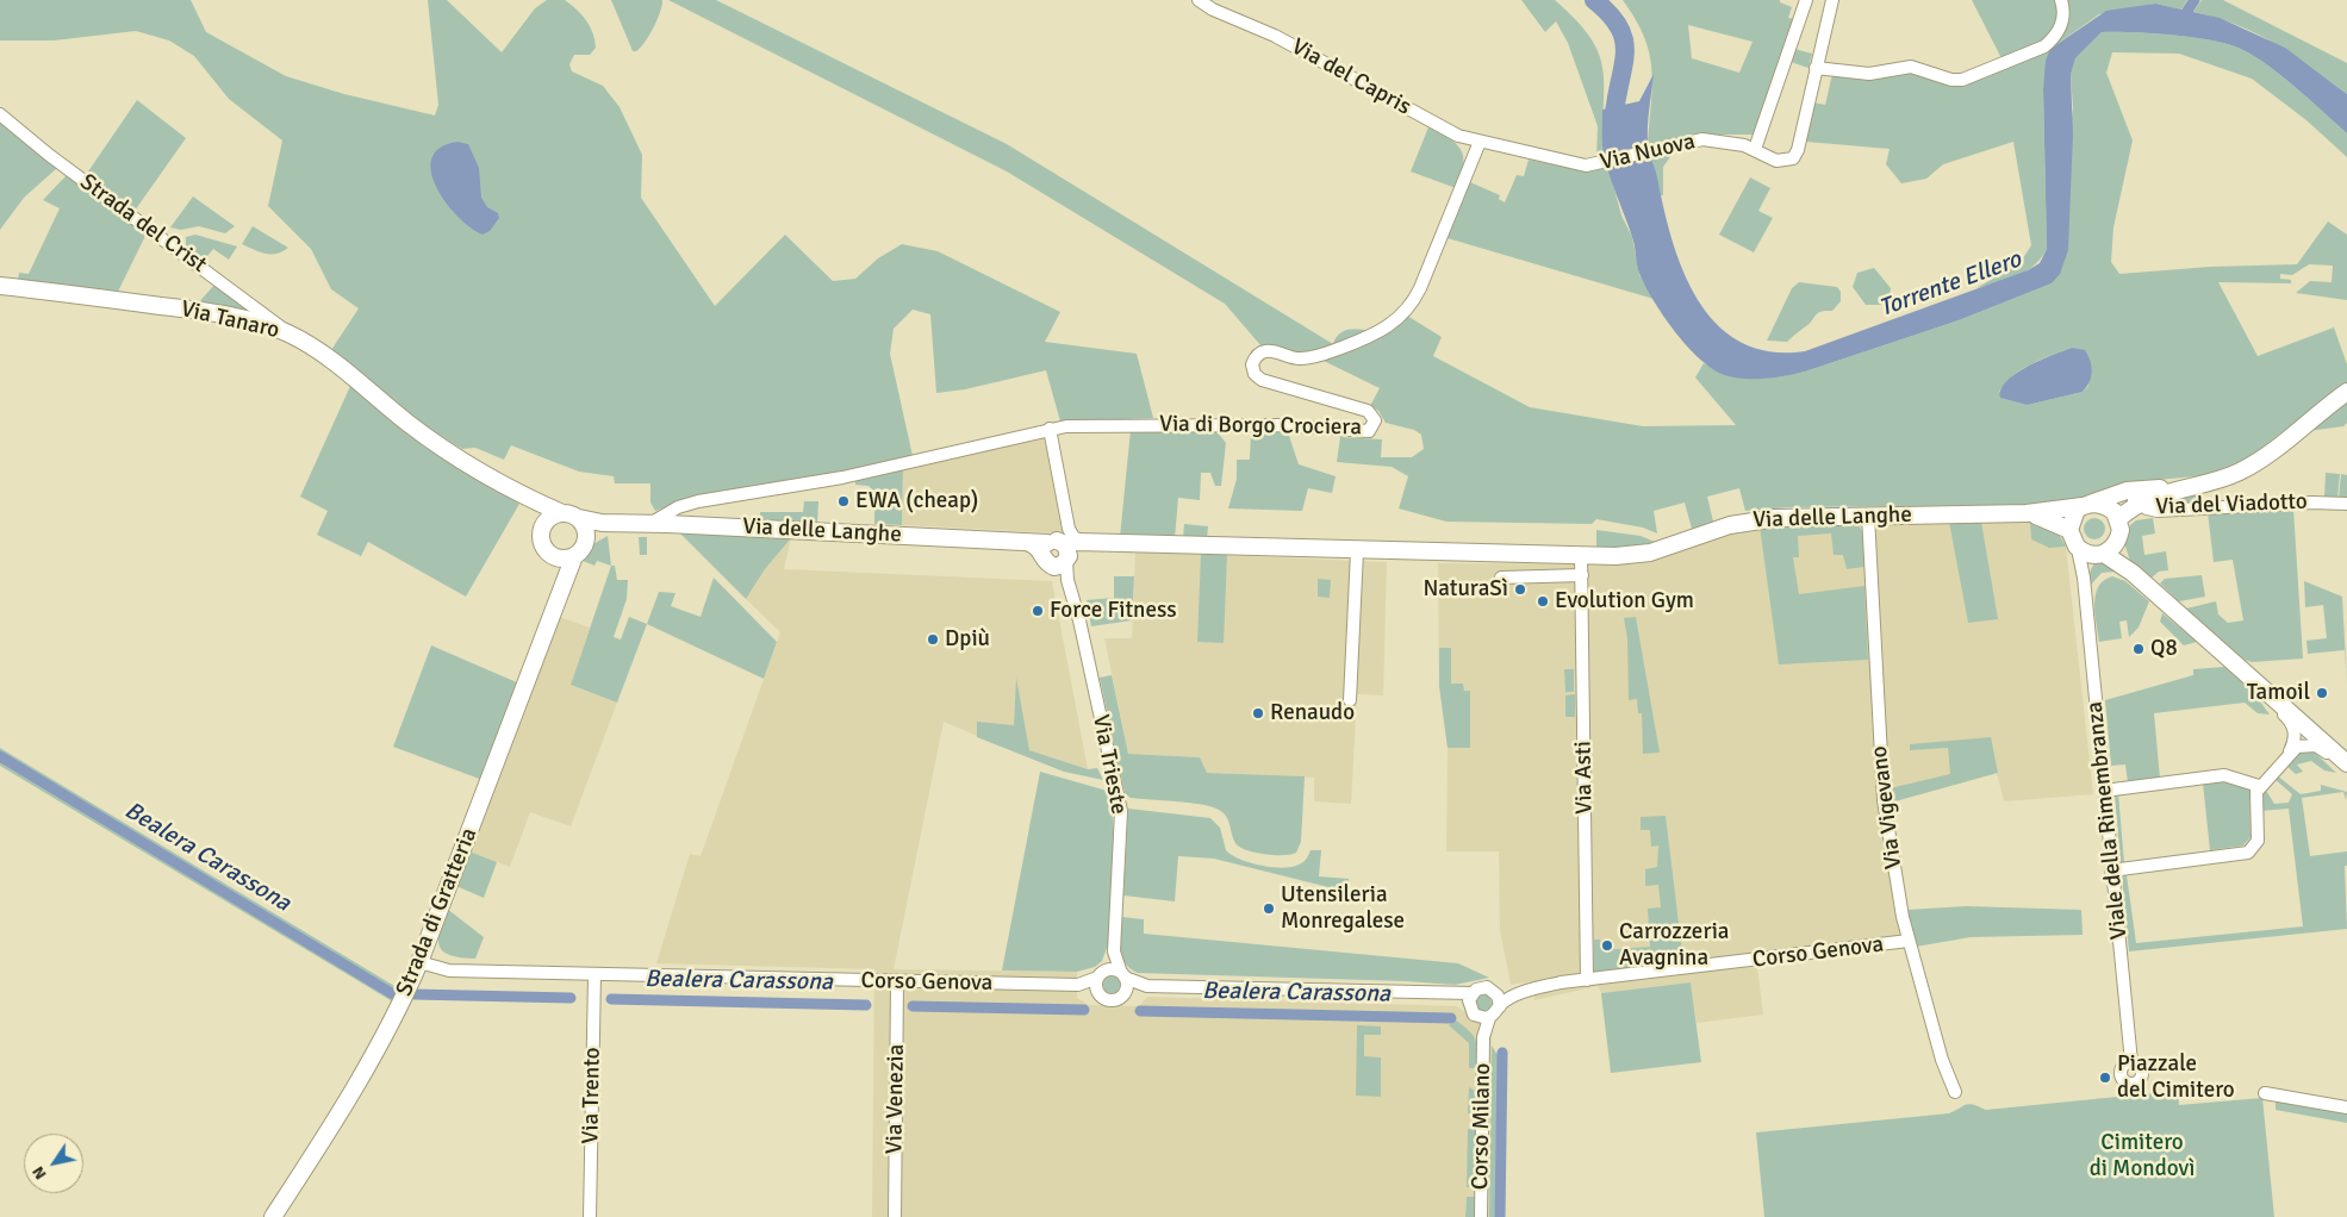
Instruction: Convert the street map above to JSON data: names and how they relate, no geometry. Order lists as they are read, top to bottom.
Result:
{
  "streets": {
    "main road": ["Via Tanaro", "Via delle Langhe", "Strada di Gratteria"],
    "street": [
      "Via del Capris",
      "Via Nuova",
      "Strada del Crist",
      "Via di Borgo Crociera",
      "Via del Viadotto",
      "Via Trieste",
      "Via Asti",
      "Via Vigevano",
      "Viale della Rimembranza",
      "Corso Genova",
      "Via Trento",
      "Via Venezia",
      "Corso Milano"
    ]
  },
  "crossings": [
    ["Via del Capris", "Via Nuova"],
    ["Via del Capris", "Via di Borgo Crociera"],
    ["Via Nuova", "Via di Borgo Crociera"],
    ["Strada del Crist", "Via Tanaro"],
    ["Via Tanaro", "Via delle Langhe"],
    ["Via Tanaro", "Strada di Gratteria"],
    ["Via di Borgo Crociera", "Via delle Langhe"],
    ["Via di Borgo Crociera", "Via Trieste"],
    ["Via del Viadotto", "Via delle Langhe"],
    ["Via delle Langhe", "Via Trieste"],
    ["Via delle Langhe", "Via Asti"],
    ["Via delle Langhe", "Via Vigevano"],
    ["Via delle Langhe", "Viale della Rimembranza"],
    ["Via delle Langhe", "Strada di Gratteria"],
    ["Via Trieste", "Corso Genova"],
    ["Via Asti", "Corso Genova"],
    ["Via Vigevano", "Corso Genova"],
    ["Strada di Gratteria", "Corso Genova"],
    ["Corso Genova", "Via Trento"],
    ["Corso Genova", "Via Venezia"],
    ["Corso Genova", "Corso Milano"]
  ],
  "water": ["Torrente Ellero", "Bealera Carassona"],
  "parks": ["Cimitero di Mondovì"],
  "places": [
    "EWA (cheap)",
    "NaturaSì",
    "Evolution Gym",
    "Force Fitness",
    "Dpiù",
    "Q8",
    "Tamoil",
    "Renaudo",
    "Utensileria Monregalese",
    "Carrozzeria Avagnina",
    "Piazzale del Cimitero"
  ],
  "north": "bottom left"
}
